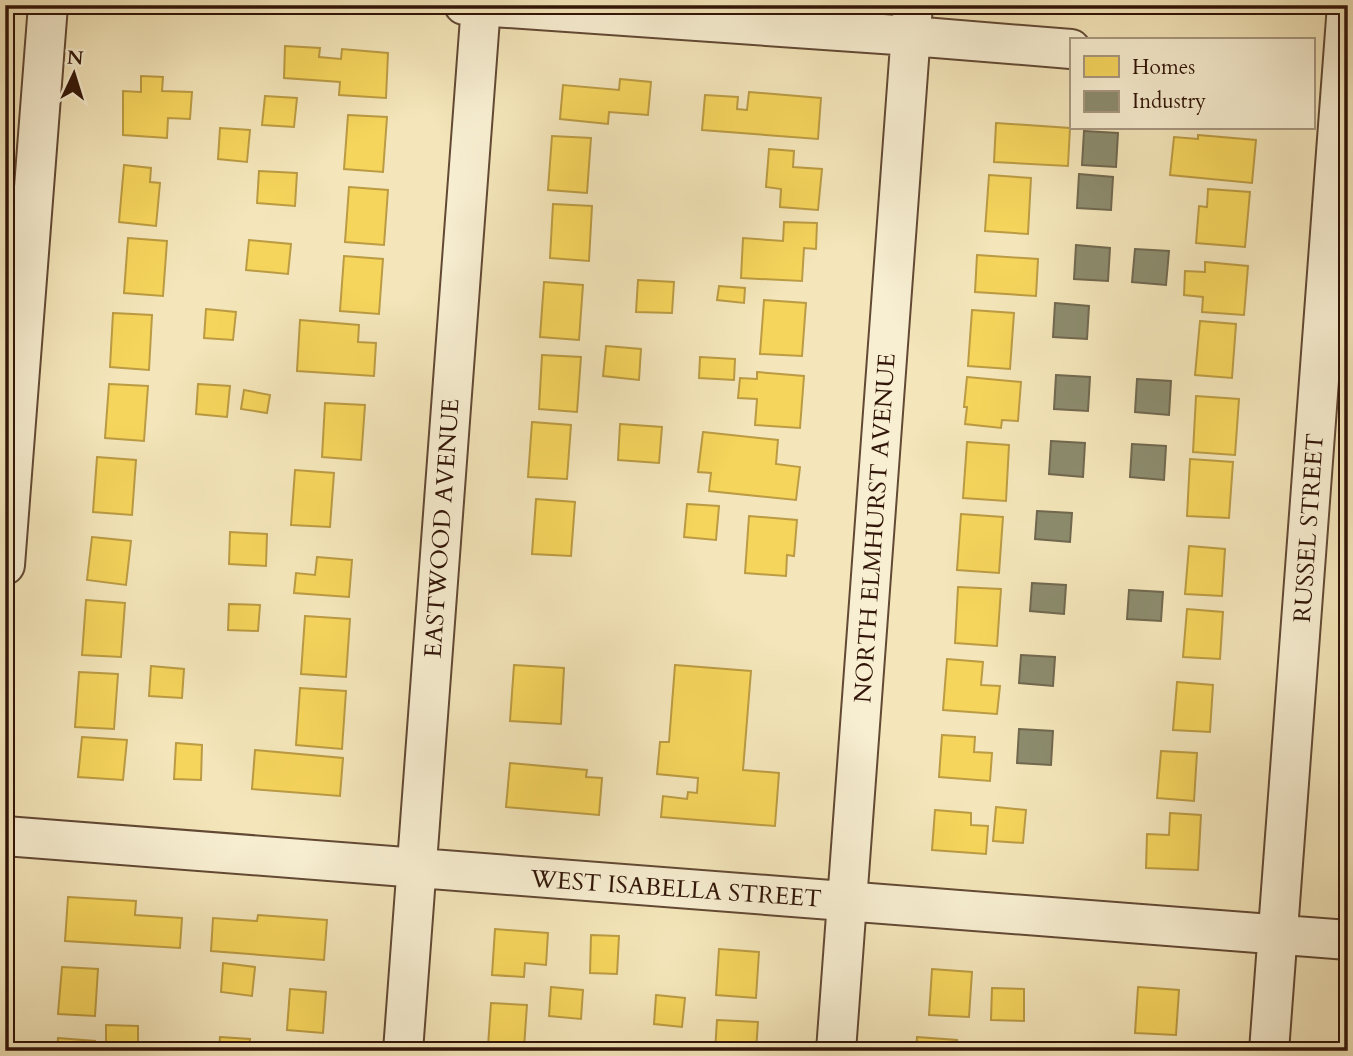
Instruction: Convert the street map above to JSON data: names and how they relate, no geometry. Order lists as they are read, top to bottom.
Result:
{
  "streets": {
    "street": [
      "EASTWOOD AVENUE",
      "NORTH ELMHURST AVENUE",
      "RUSSEL STREET",
      "WEST ISABELLA STREET"
    ]
  },
  "crossings": [
    ["EASTWOOD AVENUE", "WEST ISABELLA STREET"],
    ["NORTH ELMHURST AVENUE", "WEST ISABELLA STREET"],
    ["RUSSEL STREET", "WEST ISABELLA STREET"]
  ],
  "legend": ["Homes", "Industry"],
  "north": "top"
}
